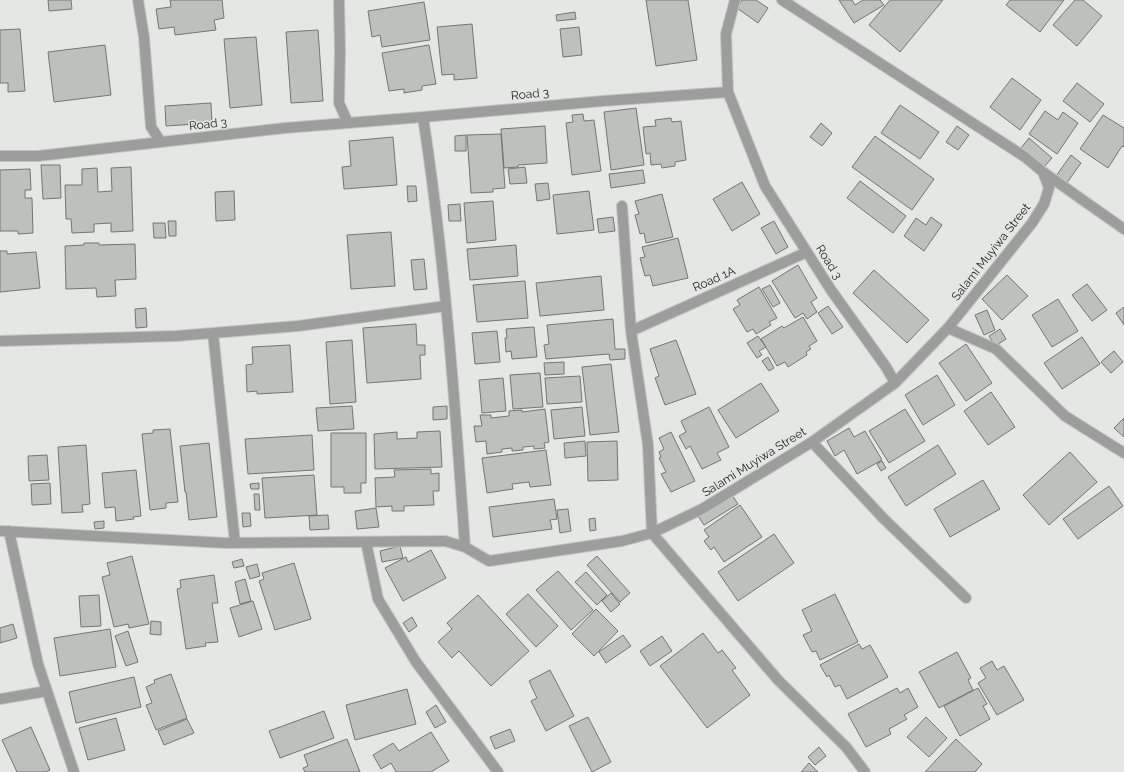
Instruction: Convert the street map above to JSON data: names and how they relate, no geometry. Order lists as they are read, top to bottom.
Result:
{
  "streets": {
    "street": ["Road 3", "Salami Muyiwa Street", "Road 1A"]
  },
  "crossings": [
    ["Road 3", "Salami Muyiwa Street"],
    ["Road 3", "Road 1A"]
  ]
}
